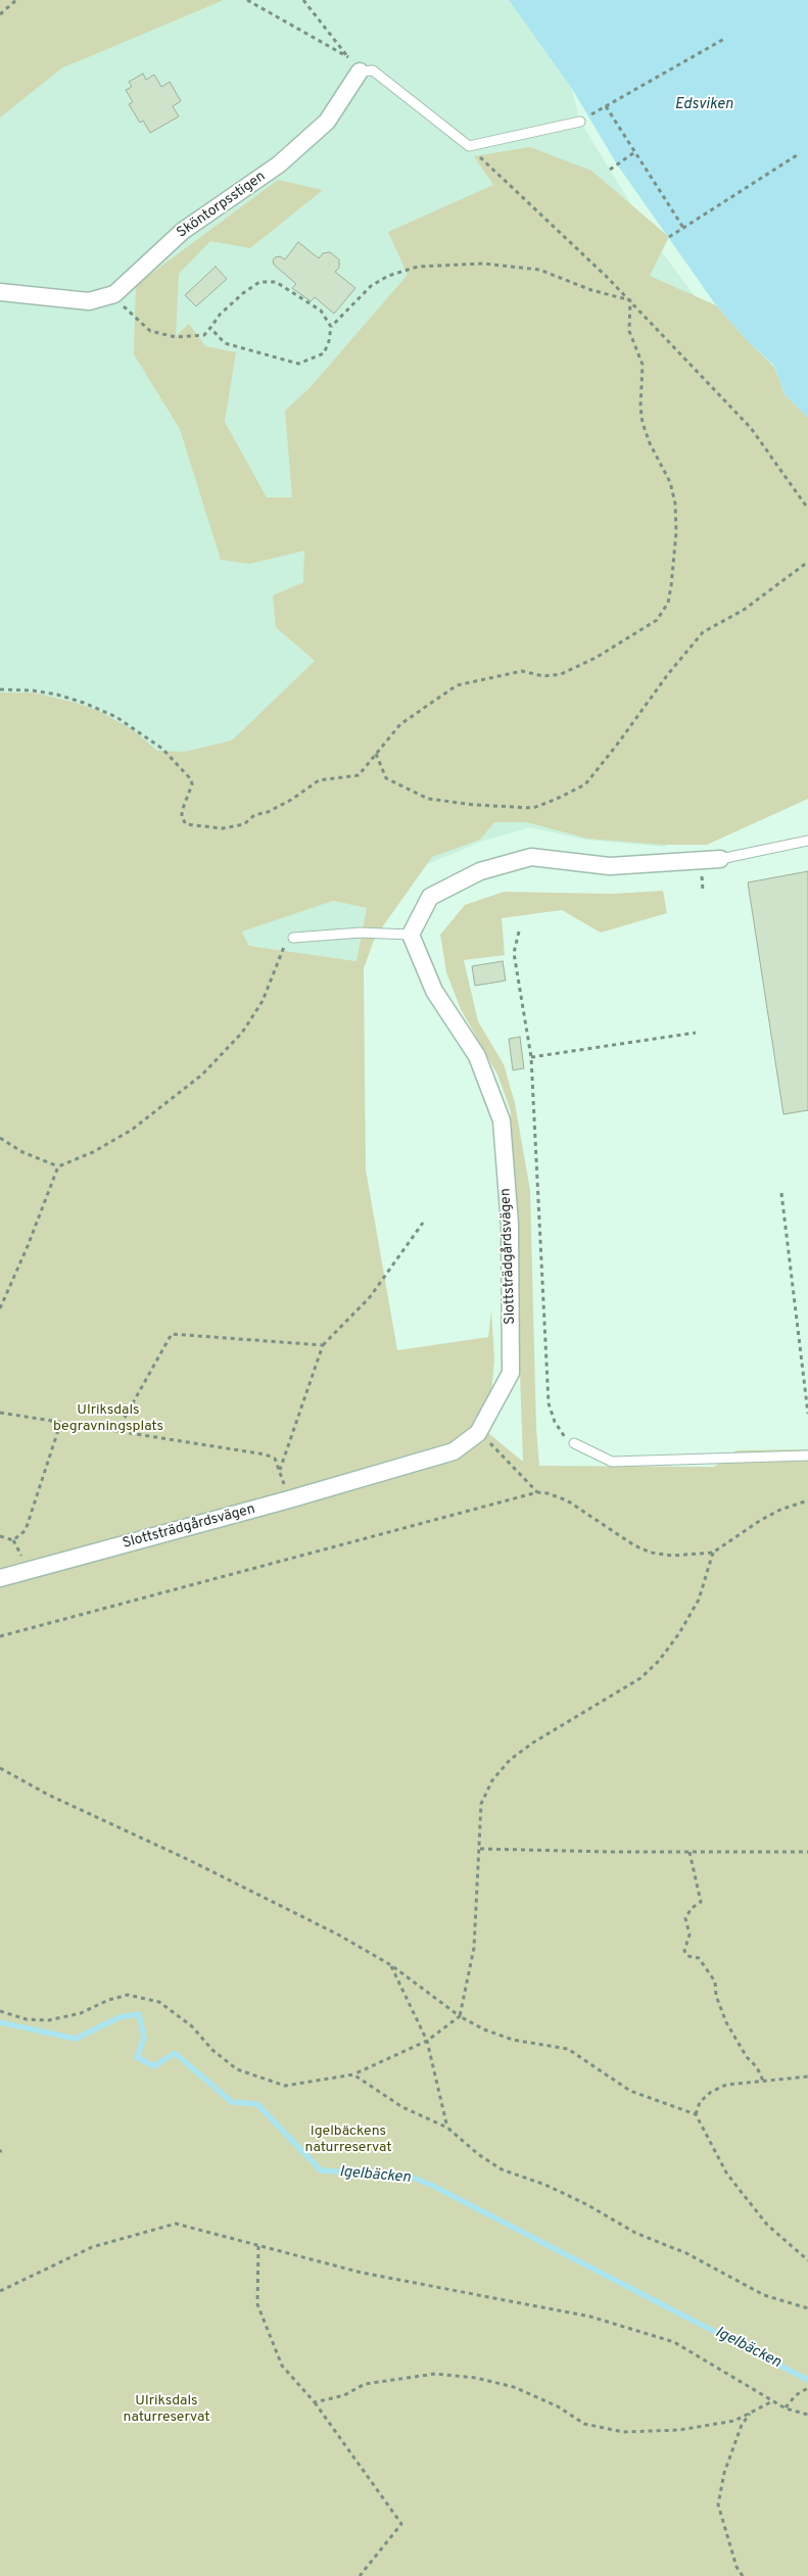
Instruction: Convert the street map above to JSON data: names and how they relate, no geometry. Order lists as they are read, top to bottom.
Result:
{
  "streets": {
    "street": ["Sköntorpsstigen", "Slottsträdgårdsvägen"]
  },
  "water": ["Edsviken", "Igelbäcken"],
  "parks": ["Ulriksdals begravningsplats", "Igelbäckens naturreservat", "Ulriksdals naturreservat"]
}
